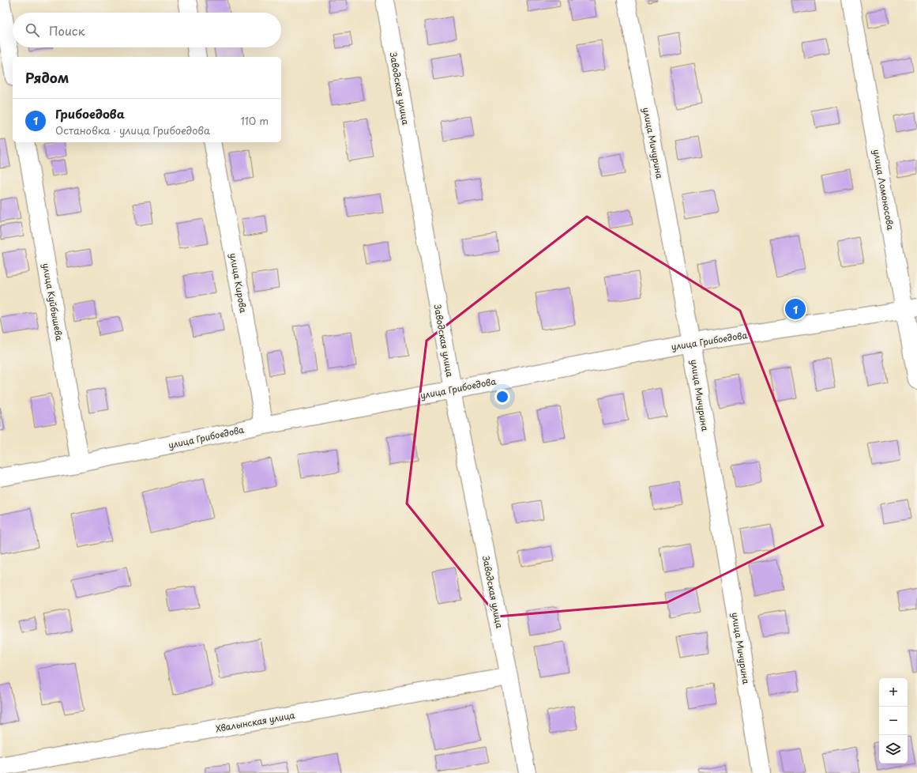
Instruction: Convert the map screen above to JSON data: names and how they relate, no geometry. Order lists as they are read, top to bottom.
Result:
{
  "streets": {
    "street": [
      "Заводская улица",
      "улица Мичурина",
      "улица Ломоносова",
      "улица Кирова",
      "улица Куйбышева",
      "улица Грибоедова",
      "Хвалынская улица"
    ]
  },
  "crossings": [
    ["Заводская улица", "улица Грибоедова"],
    ["Заводская улица", "Хвалынская улица"],
    ["улица Мичурина", "улица Грибоедова"],
    ["улица Ломоносова", "улица Грибоедова"],
    ["улица Кирова", "улица Грибоедова"],
    ["улица Куйбышева", "улица Грибоедова"]
  ],
  "page": {
    "search": "Поиск",
    "heading": "Рядом",
    "list": [
      {
        "mark": "1",
        "name": "Грибоедова",
        "note": "Остановка · улица Грибоедова",
        "value": "110 m"
      }
    ],
    "pins": "1",
    "map_buttons": ["+", "−"]
  }
}
